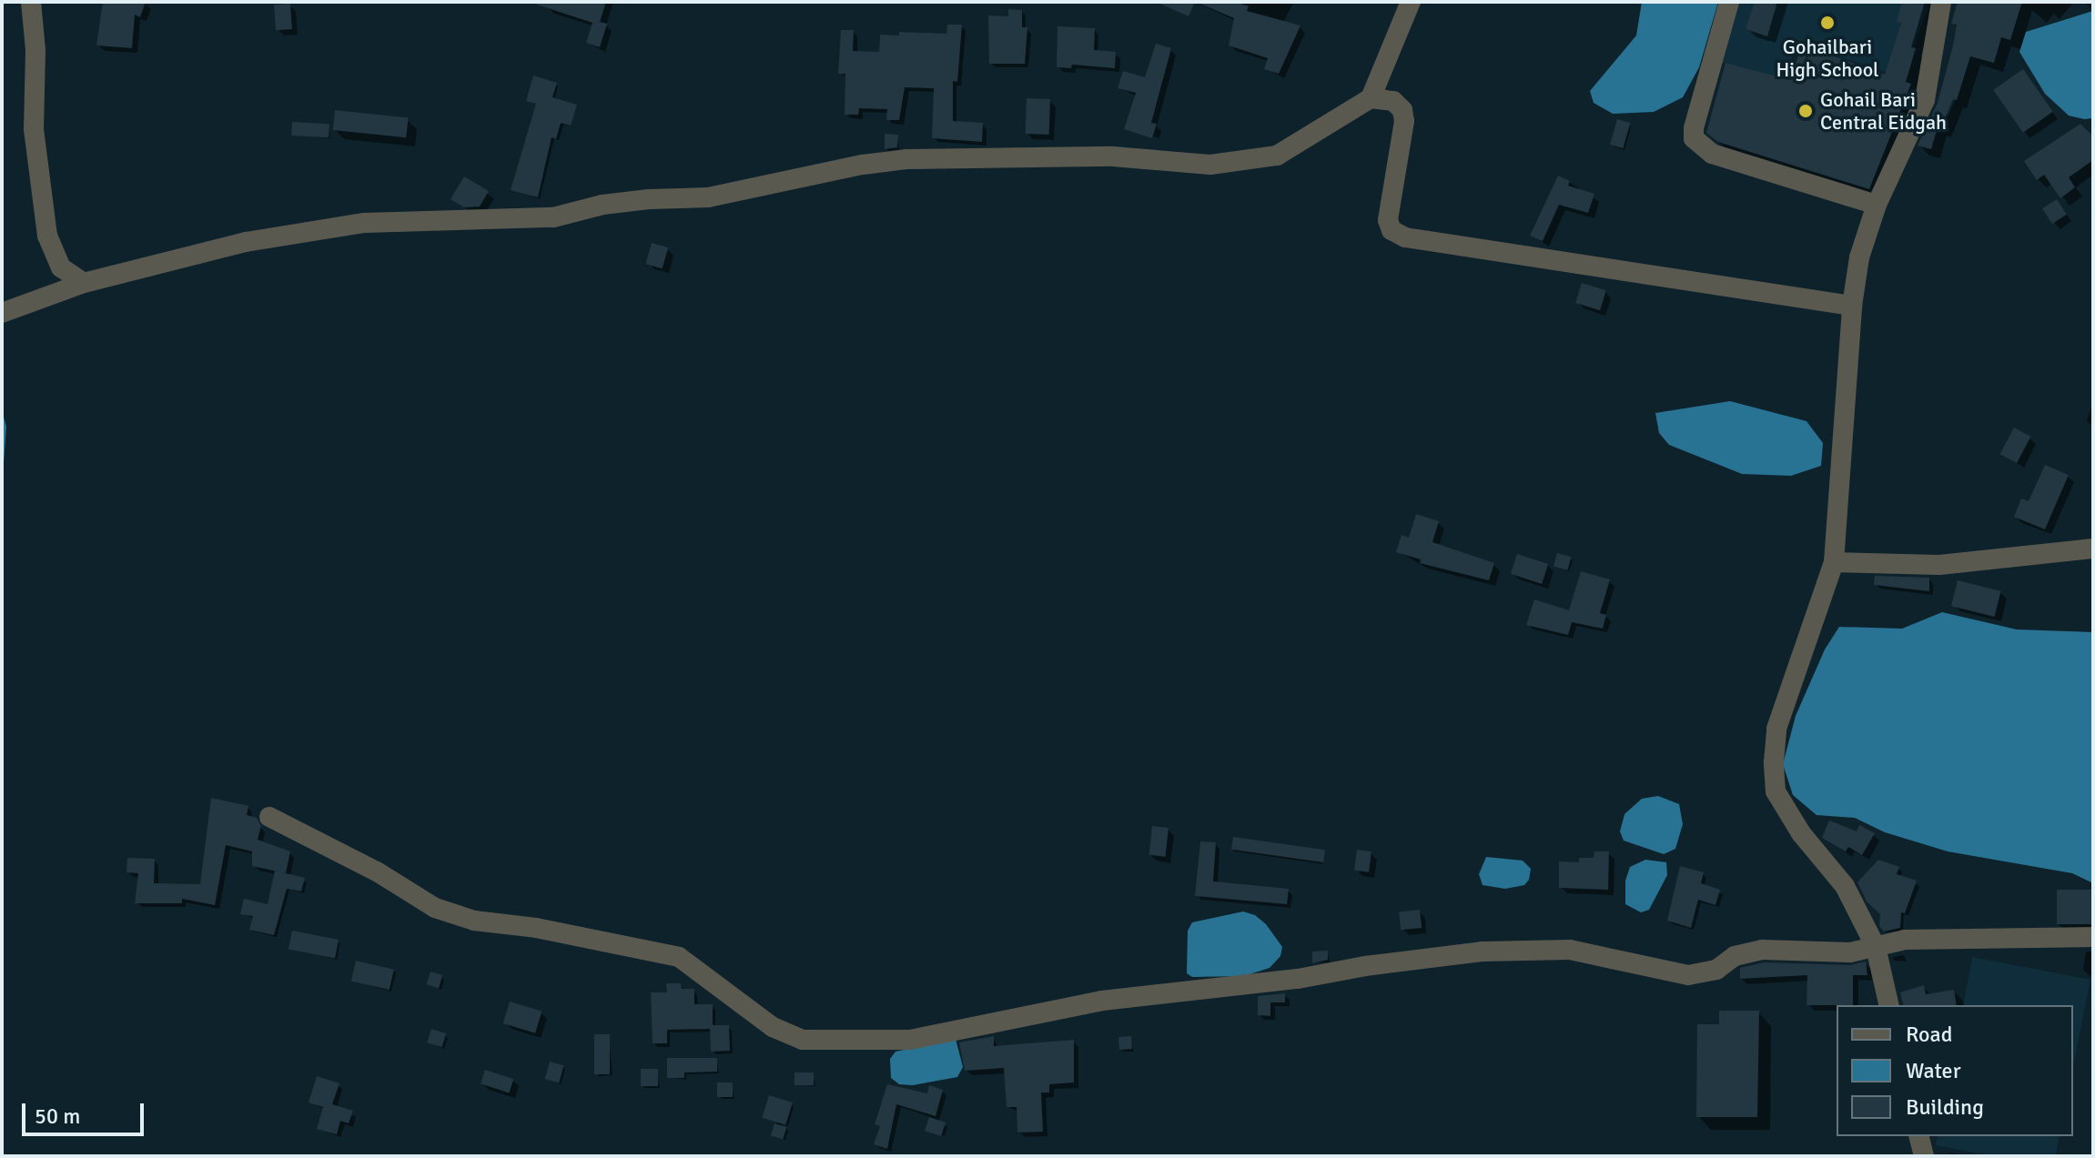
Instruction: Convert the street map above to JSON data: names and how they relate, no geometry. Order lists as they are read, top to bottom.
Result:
{
  "places": ["Gohailbari High School", "Gohail Bari Central Eidgah"],
  "legend": ["Road", "Water", "Building"],
  "scale_bar": "50 m"
}
